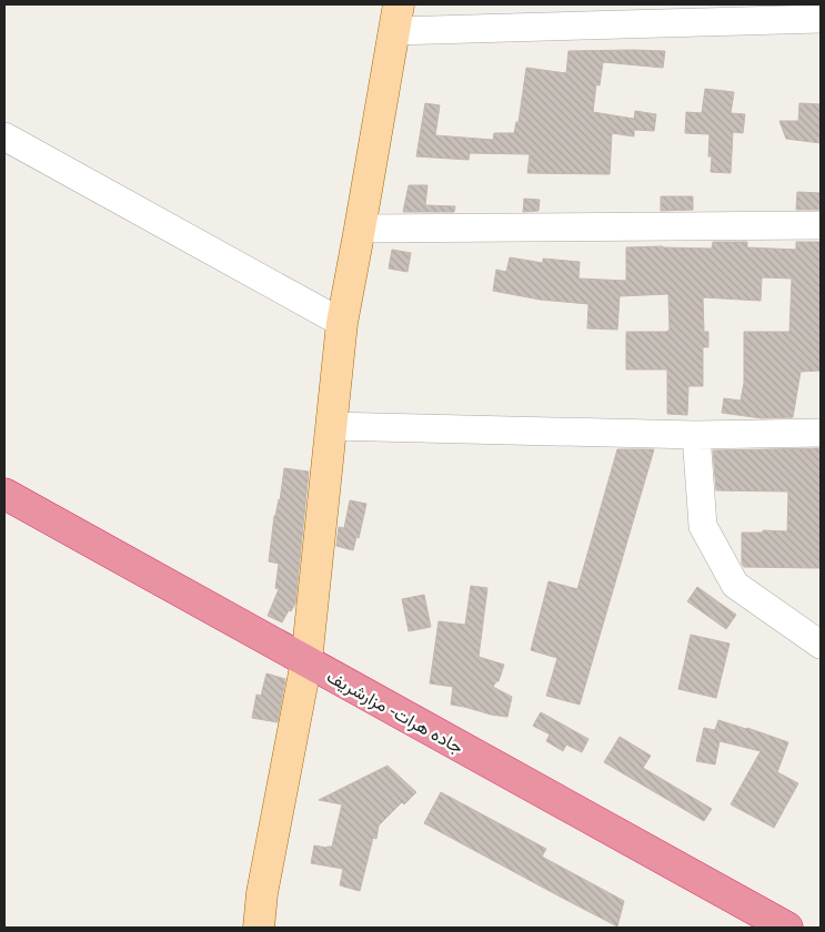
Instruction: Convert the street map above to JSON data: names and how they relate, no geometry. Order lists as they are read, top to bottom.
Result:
{
  "streets": {
    "highway": ["جاده هرات- مزارشریف"]
  }
}
